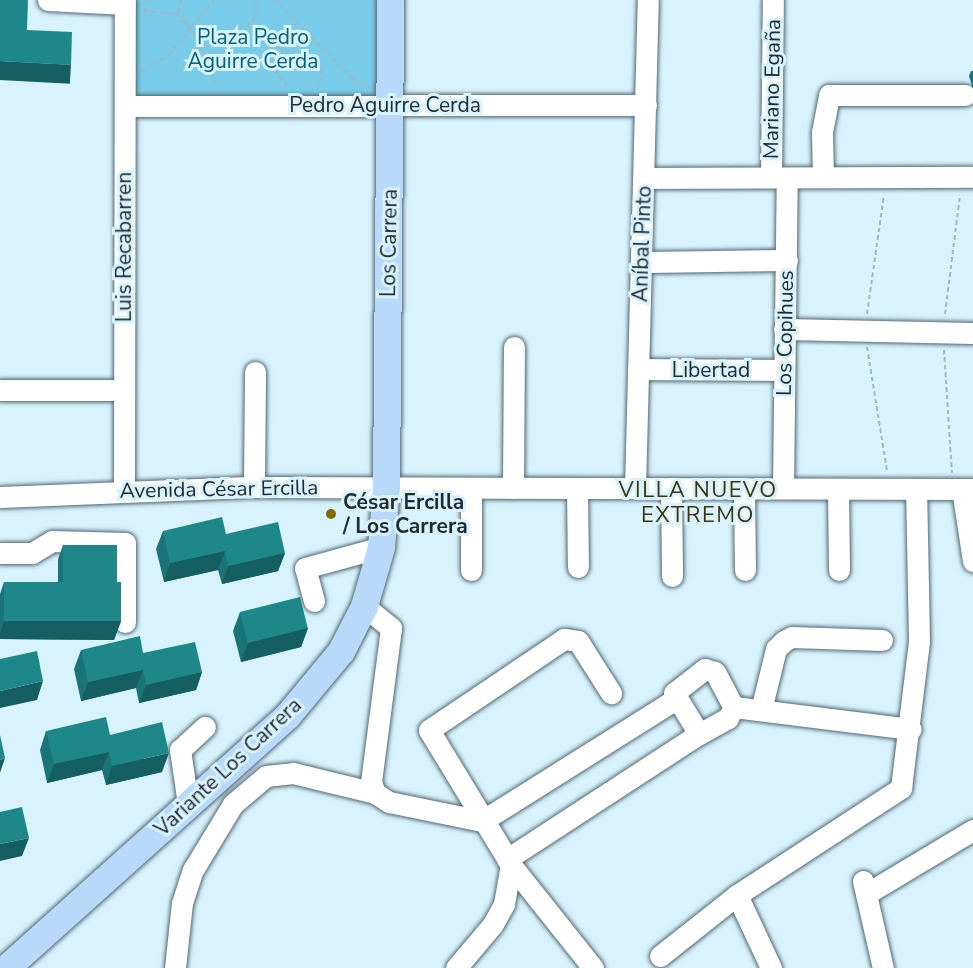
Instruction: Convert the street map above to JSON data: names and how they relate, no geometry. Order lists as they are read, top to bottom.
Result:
{
  "streets": {
    "main road": ["Los Carrera", "Variante Los Carrera"],
    "street": [
      "Mariano Egaña",
      "Pedro Aguirre Cerda",
      "Aníbal Pinto",
      "Luis Recabarren",
      "Los Copihues",
      "Libertad",
      "Avenida César Ercilla"
    ]
  },
  "crossings": [
    ["Mariano Egaña", "Los Copihues"],
    ["Pedro Aguirre Cerda", "Los Carrera"],
    ["Pedro Aguirre Cerda", "Aníbal Pinto"],
    ["Pedro Aguirre Cerda", "Luis Recabarren"],
    ["Los Carrera", "Avenida César Ercilla"],
    ["Los Carrera", "Variante Los Carrera"],
    ["Aníbal Pinto", "Libertad"],
    ["Aníbal Pinto", "Avenida César Ercilla"],
    ["Luis Recabarren", "Avenida César Ercilla"],
    ["Los Copihues", "Libertad"],
    ["Los Copihues", "Avenida César Ercilla"],
    ["Avenida César Ercilla", "Variante Los Carrera"]
  ],
  "districts": ["VILLA NUEVO EXTREMO"],
  "parks": ["Plaza Pedro Aguirre Cerda"],
  "places": ["César Ercilla / Los Carrera"]
}
